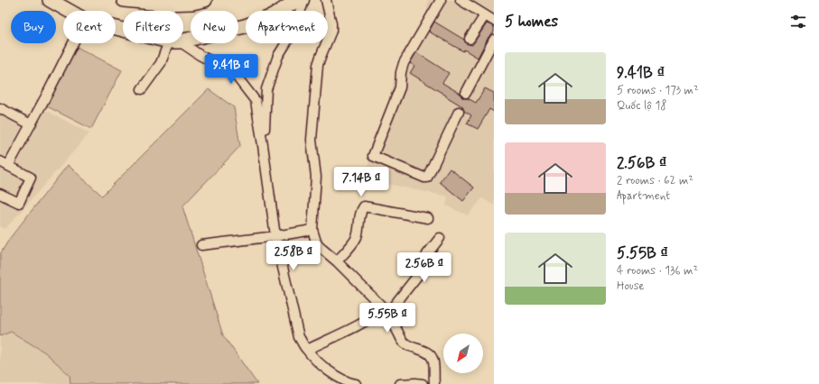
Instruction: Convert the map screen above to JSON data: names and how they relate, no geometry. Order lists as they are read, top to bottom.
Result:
{
  "north": "bottom left",
  "page": {
    "heading": "5 homes",
    "chip": [
      "Buy",
      "Rent",
      "Filters",
      "New",
      "Apartment"
    ],
    "list": [
      {
        "name": "9.41B ₫",
        "note": "5 rooms · 173 m² · Quốc lộ 18"
      },
      {
        "name": "2.56B ₫",
        "note": "2 rooms · 62 m² · Apartment"
      },
      {
        "name": "5.55B ₫",
        "note": "4 rooms · 136 m² · House"
      }
    ],
    "price": [
      "9.41B ₫",
      "7.14B ₫",
      "2.58B ₫",
      "2.56B ₫",
      "5.55B ₫"
    ]
  }
}
